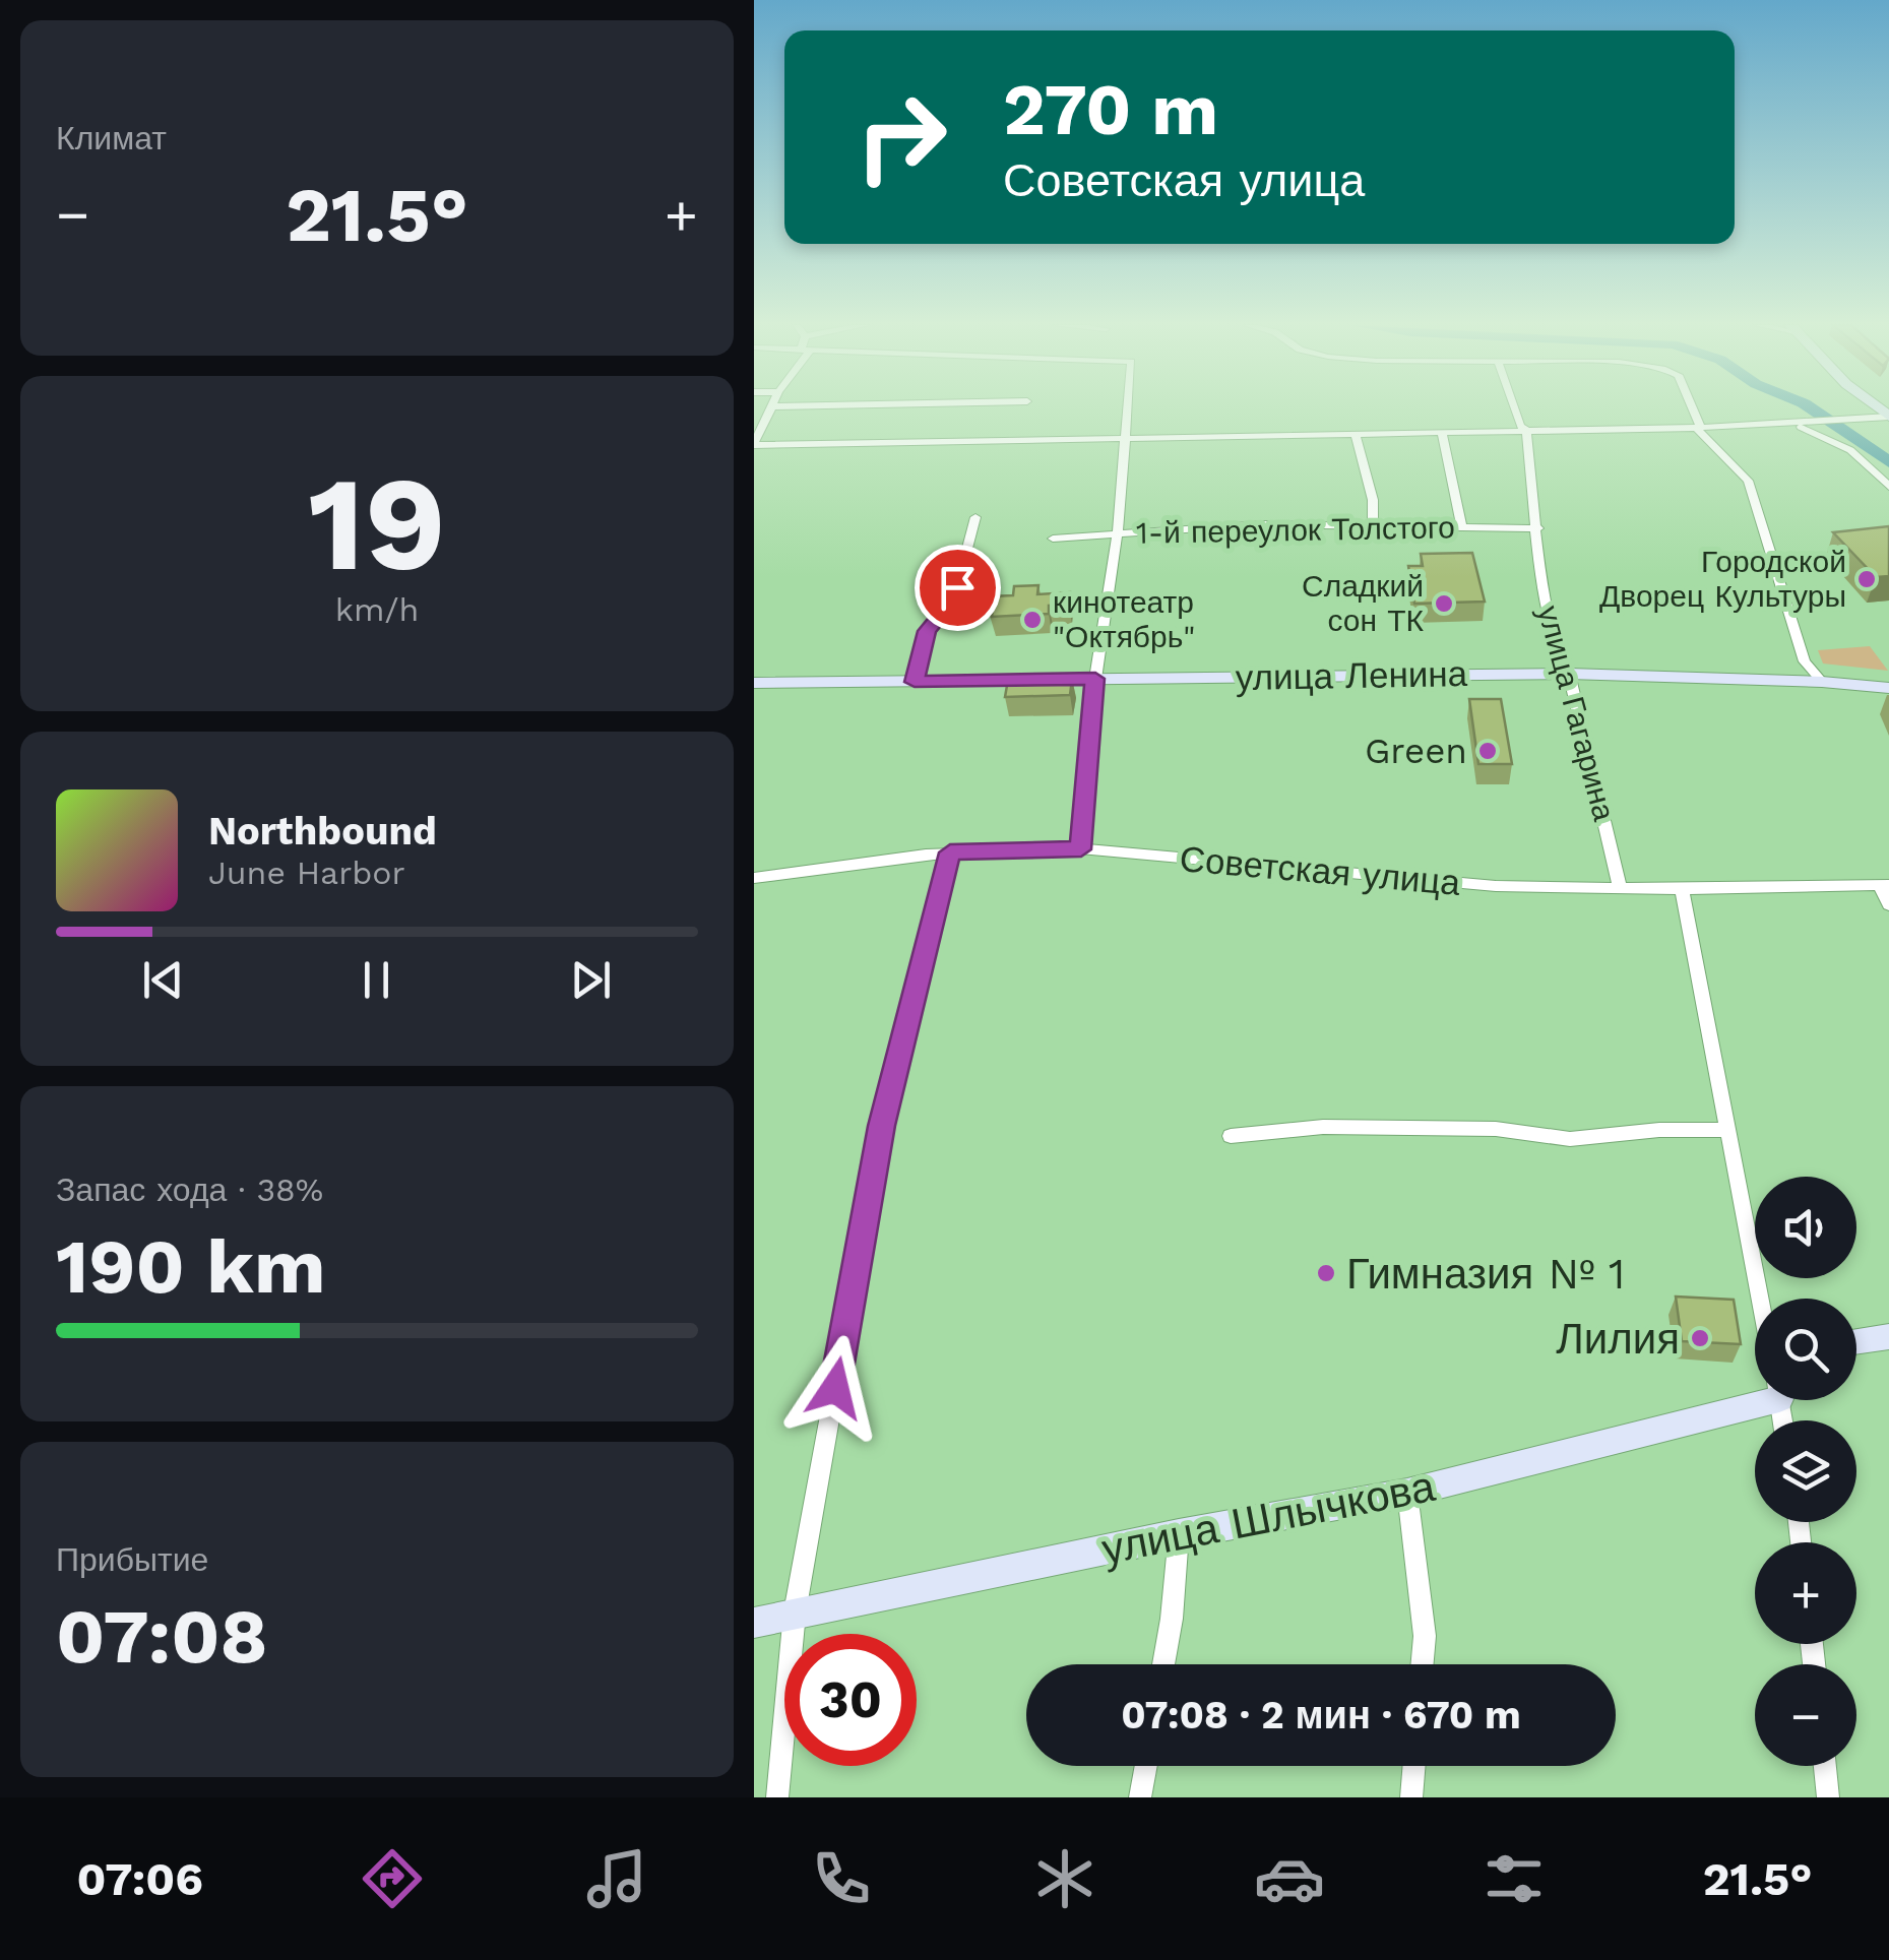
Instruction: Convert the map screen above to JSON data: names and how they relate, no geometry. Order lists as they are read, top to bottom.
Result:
{
  "streets": {
    "main road": ["улица Ленина", "улица Шлычкова"],
    "street": ["1-й переулок Толстого", "улица Гагарина", "Советская улица"]
  },
  "crossings": [
    ["1-й переулок Толстого", "улица Гагарина"],
    ["улица Ленина", "улица Гагарина"],
    ["улица Гагарина", "Советская улица"]
  ],
  "places": [
    "Городской Дворец Культуры",
    "Сладкий сон ТК",
    "кинотеатр \"Октябрь\"",
    "Green",
    "Гимназия № 1",
    "Лилия"
  ],
  "page": {
    "tile": [
      "Климат",
      ["19", "km/h"],
      ["Запас хода · 38%", "190 km"],
      ["Прибытие", "07:08"]
    ],
    "turn": ["270 m", "Советская улица"],
    "heat": ["−", "21.5°", "+"],
    "song": ["Northbound", "June Harbor"],
    "map_buttons": ["+", "−"],
    "limit": "30",
    "trip": "07:08 · 2 мин · 670 m",
    "tabs": ["07:06", "21.5°"]
  }
}
